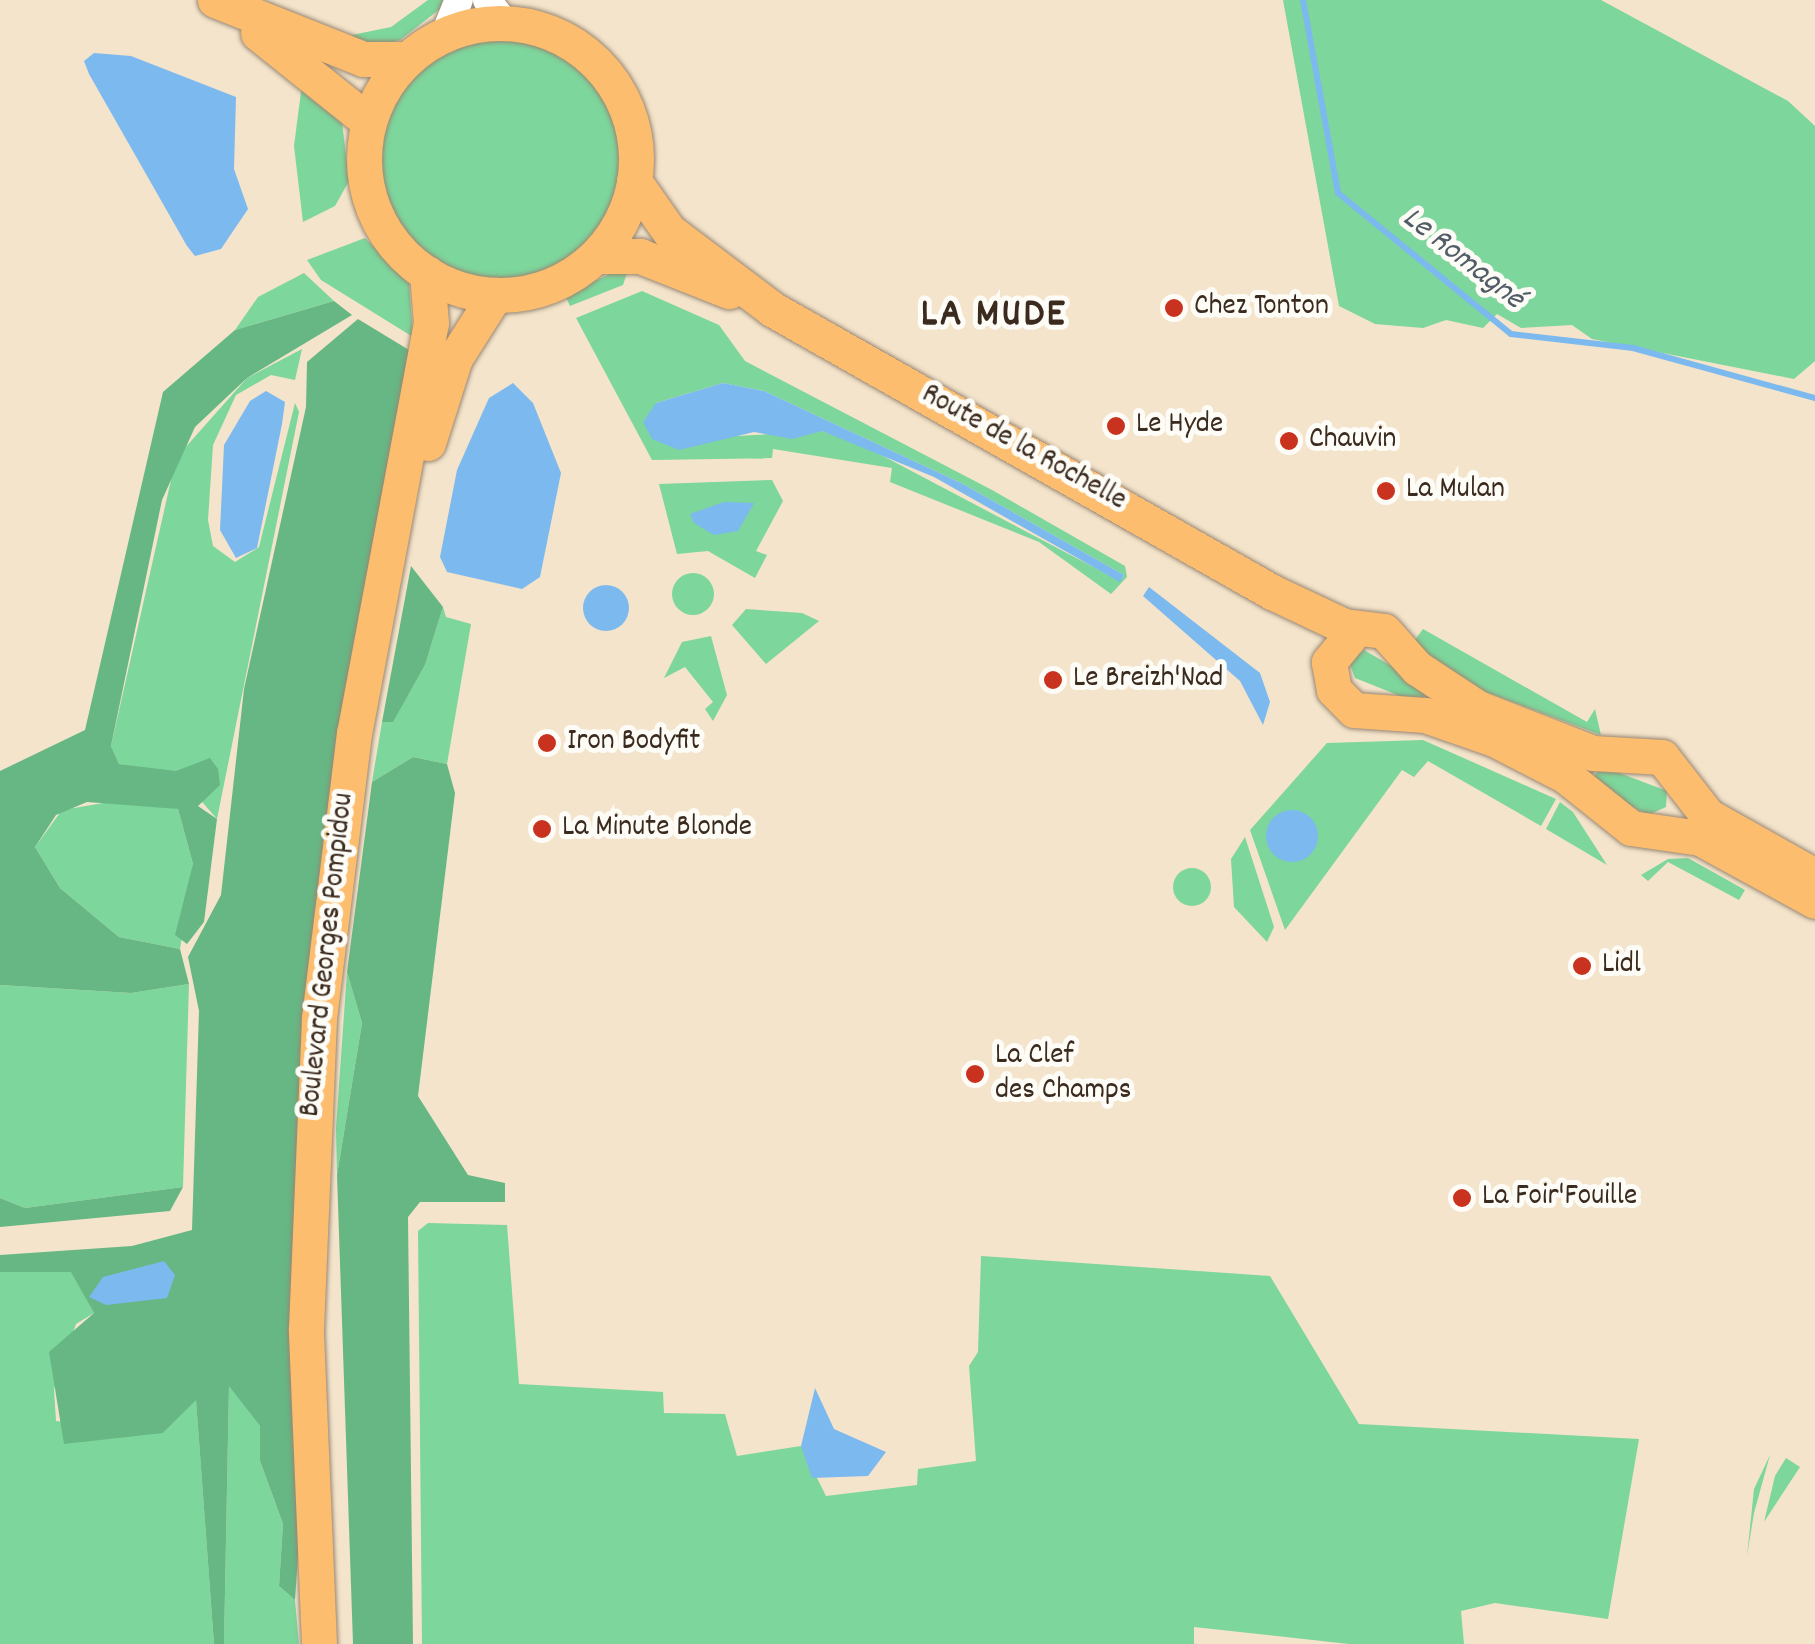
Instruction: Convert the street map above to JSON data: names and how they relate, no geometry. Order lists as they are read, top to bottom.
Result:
{
  "streets": {
    "main road": ["Route de la Rochelle", "Boulevard Georges Pompidou"]
  },
  "crossings": [
    ["Route de la Rochelle", "Boulevard Georges Pompidou"]
  ],
  "districts": ["LA MUDE"],
  "water": ["Le Romagné"],
  "places": [
    "Chez Tonton",
    "Le Hyde",
    "Chauvin",
    "La Mulan",
    "Le Breizh'Nad",
    "Iron Bodyfit",
    "La Minute Blonde",
    "Lidl",
    "La Clef des Champs",
    "La Foir'Fouille"
  ]
}
